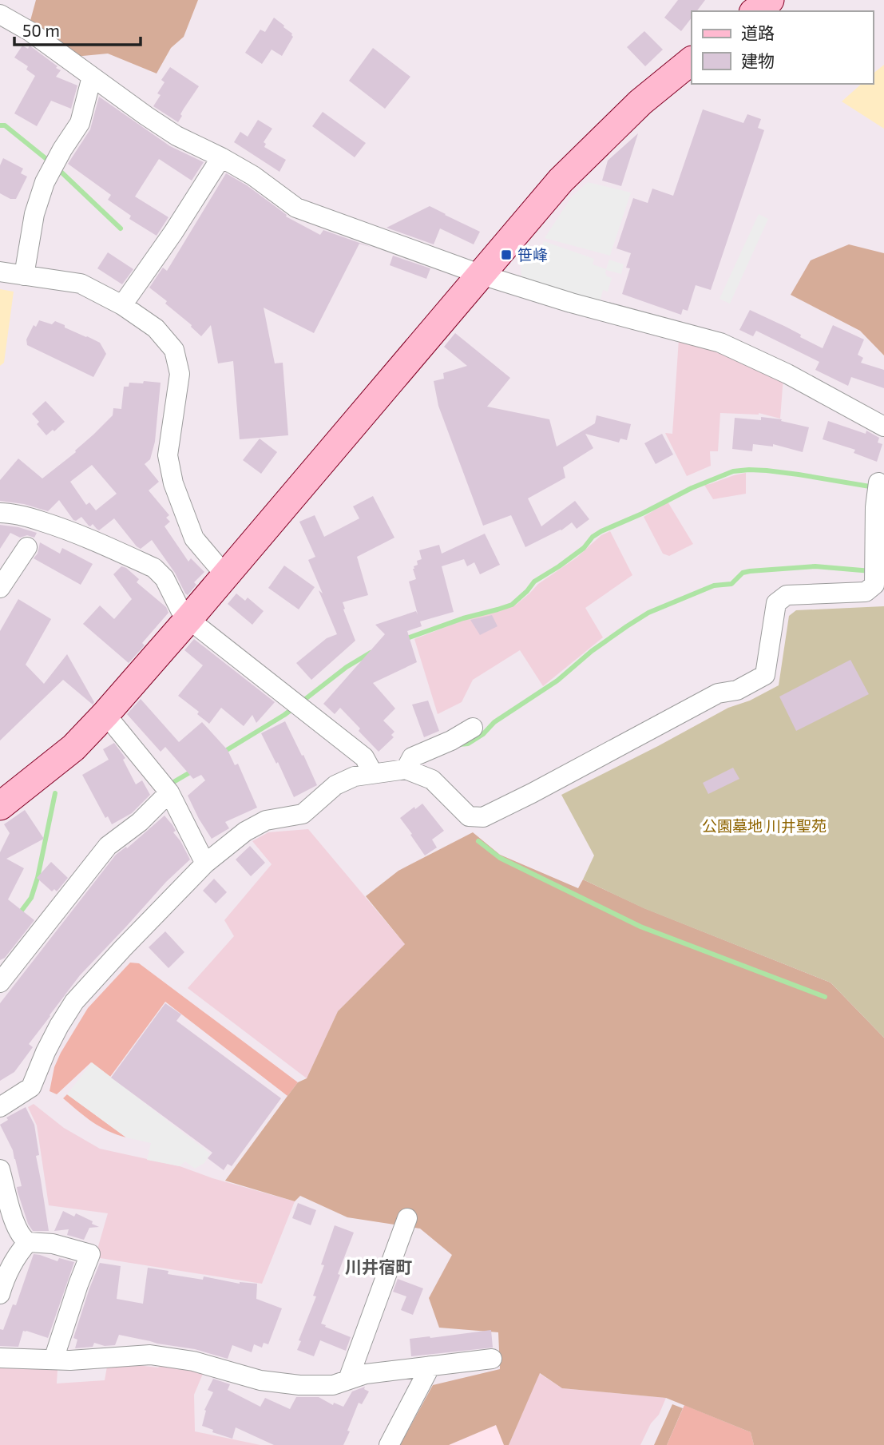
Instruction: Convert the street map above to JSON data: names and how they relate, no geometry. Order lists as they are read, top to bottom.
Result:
{
  "districts": ["川井宿町"],
  "parks": ["公園墓地 川井聖苑"],
  "places": {
    "transit": ["笹峰"]
  },
  "legend": ["道路", "建物"],
  "scale_bar": "50 m"
}
